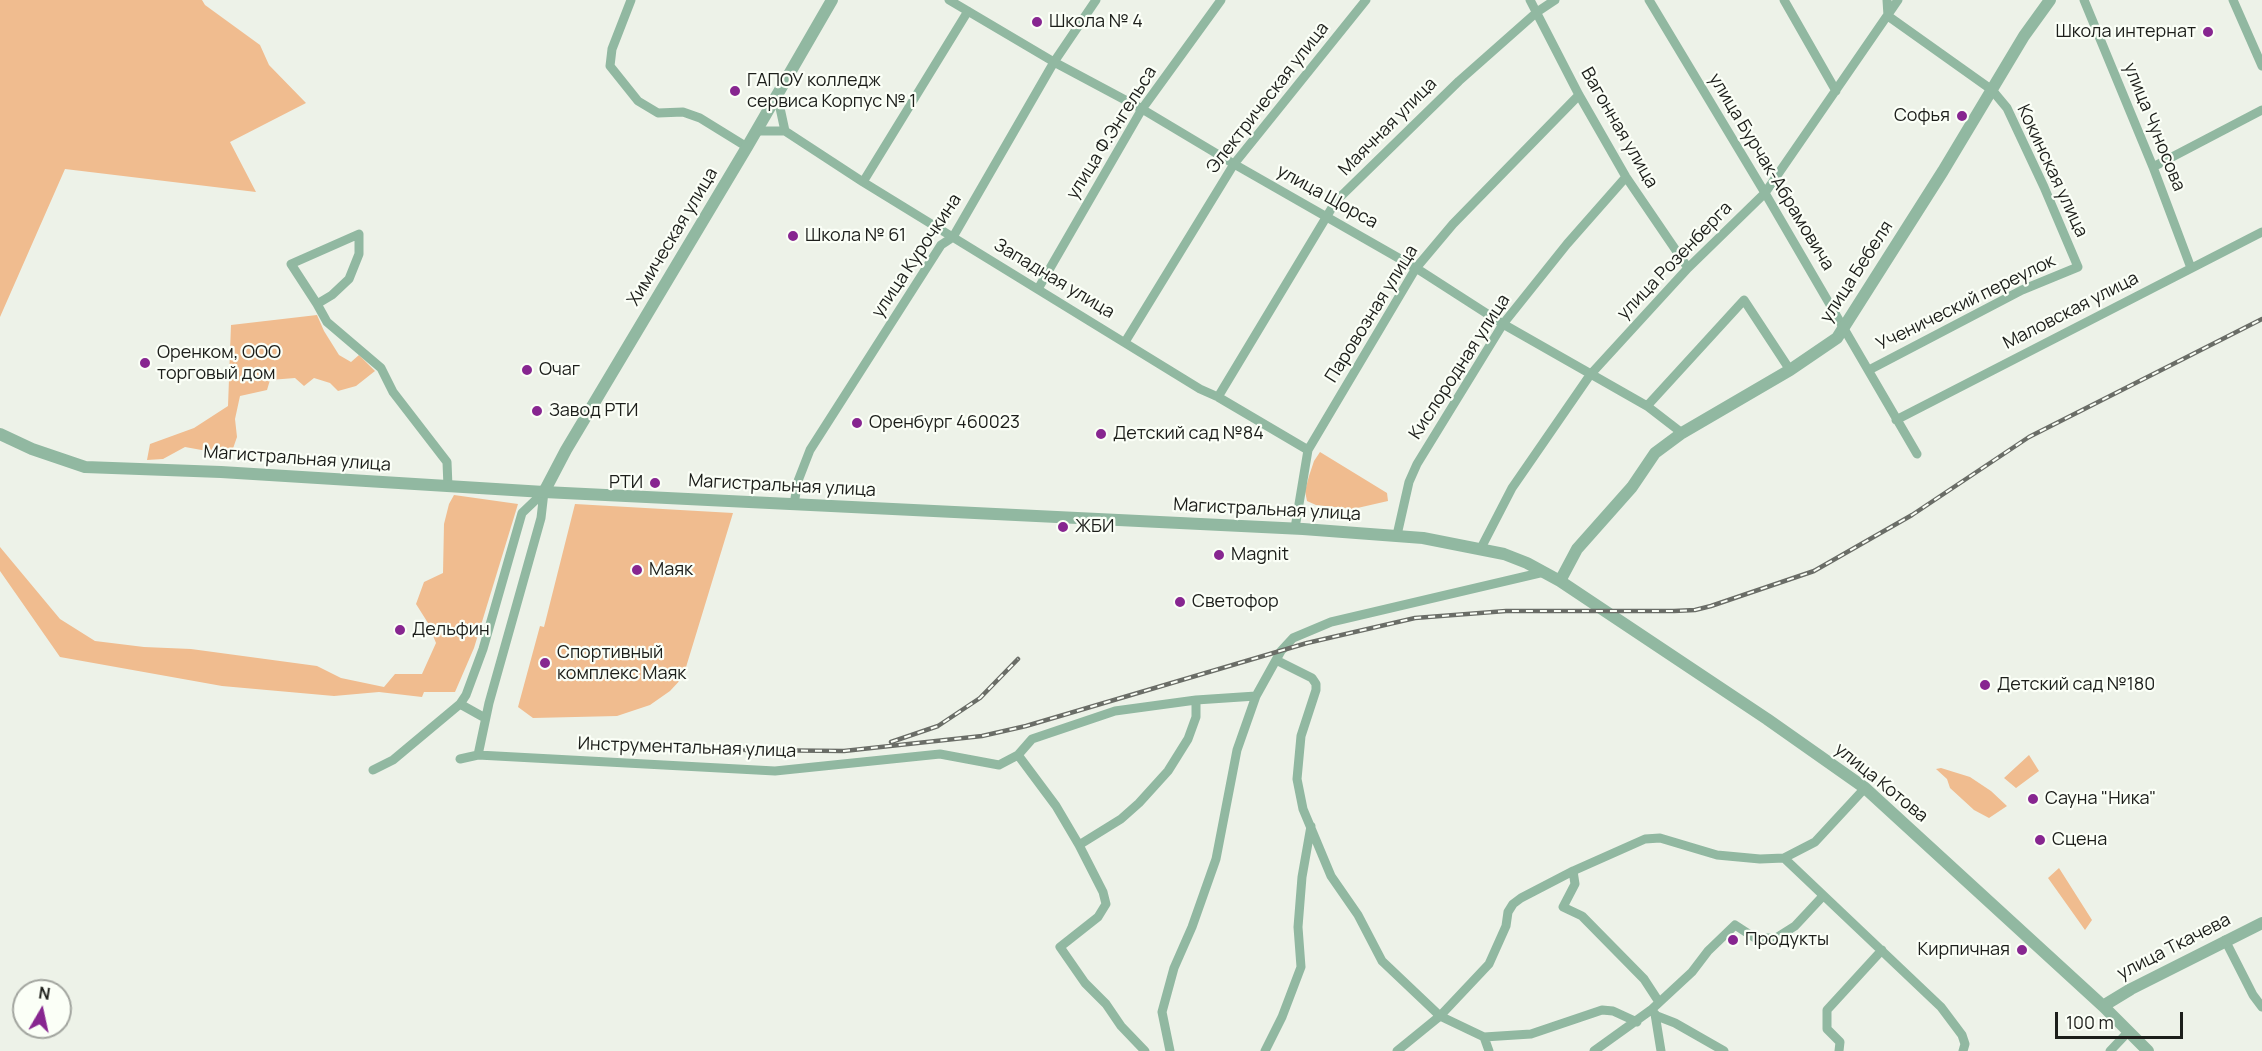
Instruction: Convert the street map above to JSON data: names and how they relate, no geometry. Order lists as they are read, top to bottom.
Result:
{
  "streets": {
    "street": [
      "Электрическая улица",
      "Маячная улица",
      "улица Чуносова",
      "Вагонная улица",
      "улица Ф.Энгельса",
      "Кокинская улица",
      "улица Бурчак-Абрамовича",
      "улица Щорса",
      "Химическая улица",
      "улица Курочкина",
      "улица Розенберга",
      "улица Бебеля",
      "Западная улица",
      "Ученический переулок",
      "Маловская улица",
      "Паровозная улица",
      "Кислородная улица",
      "Магистральная улица",
      "Инструментальная улица",
      "улица Котова",
      "улица Ткачева"
    ]
  },
  "crossings": [
    ["Электрическая улица", "улица Щорса"],
    ["Электрическая улица", "Западная улица"],
    ["Маячная улица", "Вагонная улица"],
    ["Маячная улица", "улица Щорса"],
    ["Маячная улица", "Западная улица"],
    ["улица Чуносова", "Маловская улица"],
    ["Вагонная улица", "улица Розенберга"],
    ["Вагонная улица", "Паровозная улица"],
    ["Вагонная улица", "Кислородная улица"],
    ["улица Ф.Энгельса", "улица Щорса"],
    ["улица Ф.Энгельса", "Западная улица"],
    ["Кокинская улица", "улица Розенберга"],
    ["Кокинская улица", "улица Бебеля"],
    ["Кокинская улица", "Ученический переулок"],
    ["улица Бурчак-Абрамовича", "улица Розенберга"],
    ["улица Бурчак-Абрамовича", "улица Бебеля"],
    ["улица Бурчак-Абрамовича", "Ученический переулок"],
    ["улица Бурчак-Абрамовича", "Маловская улица"],
    ["улица Щорса", "улица Курочкина"],
    ["улица Щорса", "улица Розенберга"],
    ["улица Щорса", "улица Бебеля"],
    ["улица Щорса", "Паровозная улица"],
    ["улица Щорса", "Кислородная улица"],
    ["Химическая улица", "Магистральная улица"],
    ["Химическая улица", "Инструментальная улица"],
    ["улица Курочкина", "Западная улица"],
    ["улица Курочкина", "Магистральная улица"],
    ["улица Розенберга", "Магистральная улица"],
    ["улица Бебеля", "Магистральная улица"],
    ["улица Бебеля", "улица Котова"],
    ["Западная улица", "Паровозная улица"],
    ["Паровозная улица", "Магистральная улица"],
    ["Кислородная улица", "Магистральная улица"],
    ["Магистральная улица", "улица Котова"],
    ["улица Котова", "улица Ткачева"]
  ],
  "places": [
    "Школа № 4",
    "Школа интернат",
    "ГАПОУ колледж сервиса Корпус № 1",
    "Софья",
    "Школа № 61",
    "Оренком, ООО торговый дом",
    "Очаг",
    "Завод РТИ",
    "Оренбург 460023",
    "Детский сад №84",
    "РТИ",
    "ЖБИ",
    "Magnit",
    "Маяк",
    "Светофор",
    "Дельфин",
    "Спортивный комплекс Маяк",
    "Детский сад №180",
    "Сауна \"Ника\"",
    "Сцена",
    "Продукты",
    "Кирпичная"
  ],
  "scale_bar": "100 m",
  "north": "top"
}
